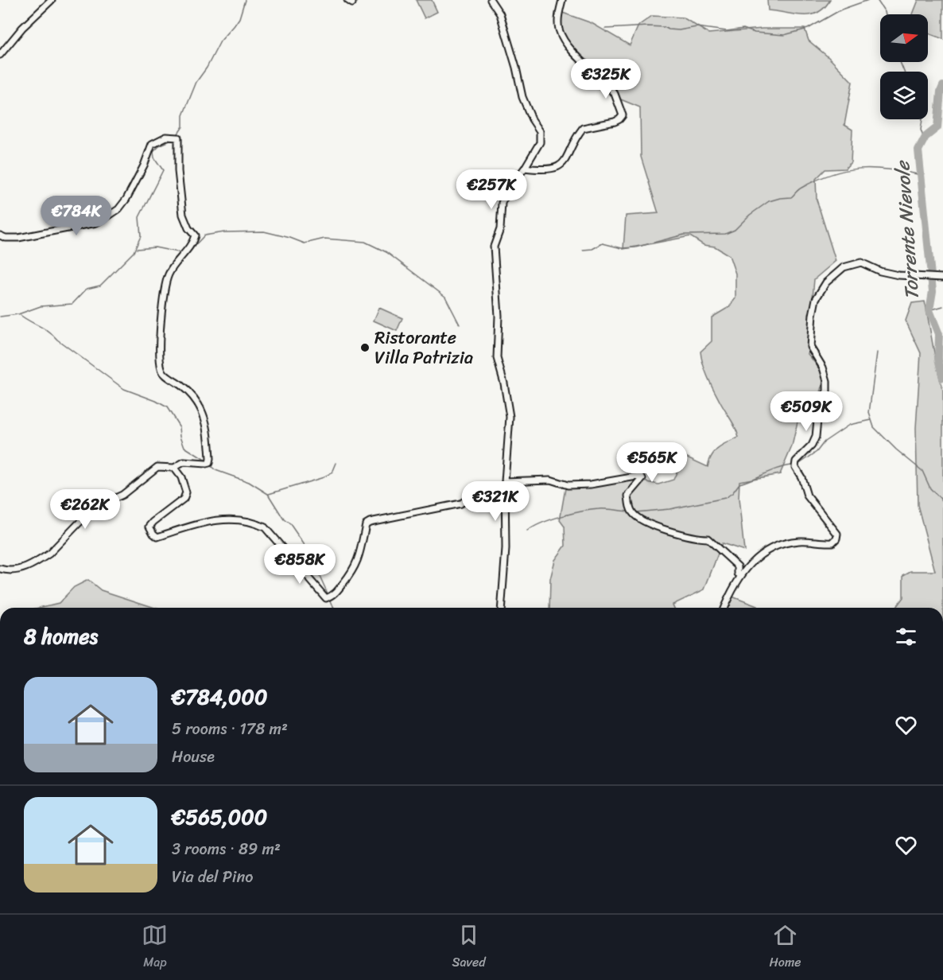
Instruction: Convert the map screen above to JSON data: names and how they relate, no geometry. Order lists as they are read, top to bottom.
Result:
{
  "water": ["Torrente Nievole"],
  "places": ["Ristorante Villa Patrizia"],
  "north": "right",
  "page": {
    "price": [
      "€325K",
      "€257K",
      "€784K",
      "€509K",
      "€565K",
      "€321K",
      "€262K",
      "€858K"
    ],
    "heading": "8 homes",
    "list": [
      {
        "name": "€784,000",
        "note": "5 rooms · 178 m² · House"
      },
      {
        "name": "€565,000",
        "note": "3 rooms · 89 m² · Via del Pino"
      }
    ],
    "tabs": ["Map", "Saved", "Home"]
  }
}
